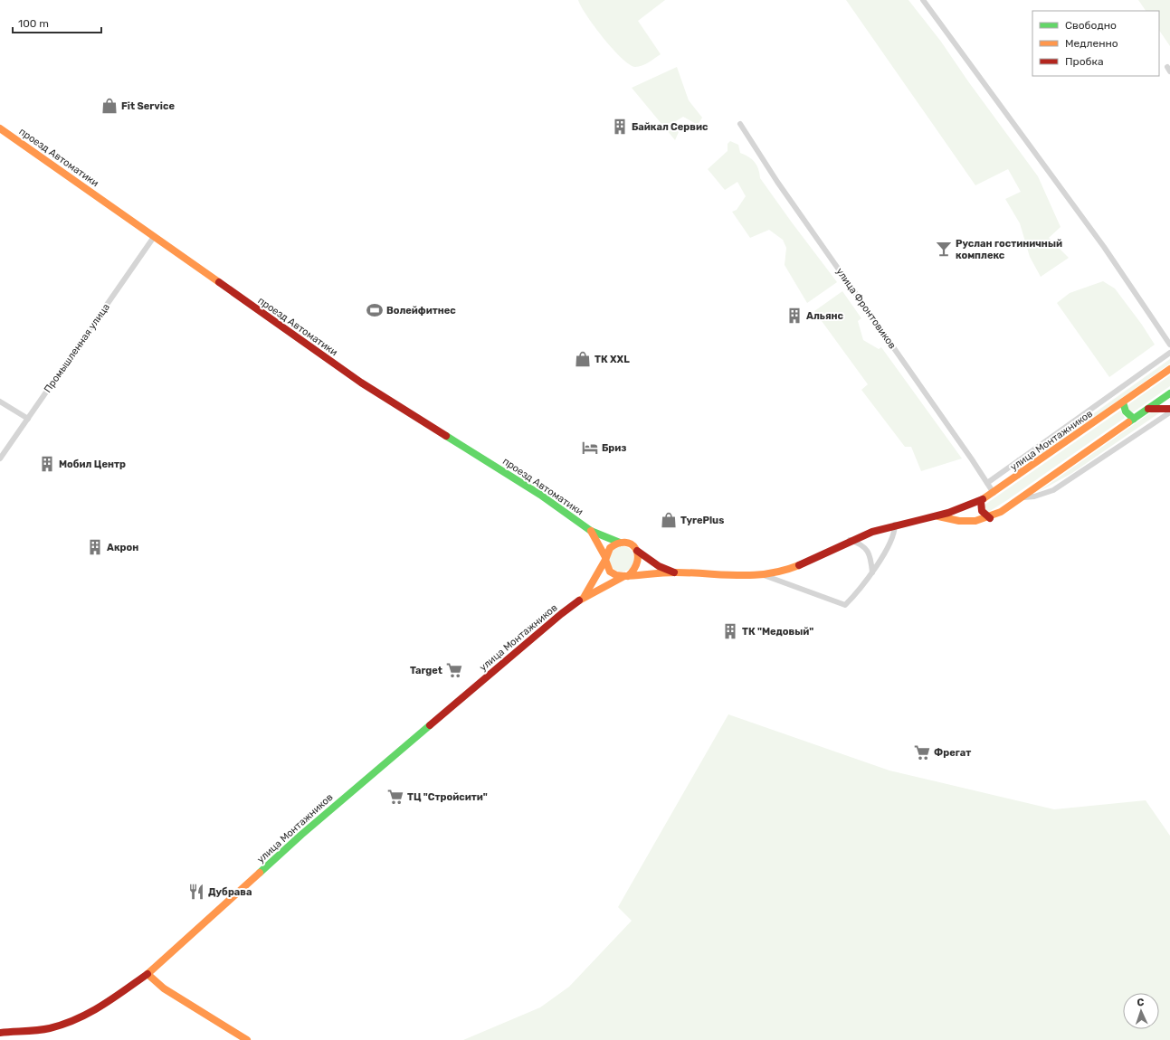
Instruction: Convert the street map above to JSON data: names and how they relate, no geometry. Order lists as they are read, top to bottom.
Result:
{
  "streets": {
    "main road": ["проезд Автоматики", "улица Монтажников"],
    "street": ["улица Фронтовиков", "Промышленная улица"]
  },
  "crossings": [
    ["проезд Автоматики", "Промышленная улица"],
    ["проезд Автоматики", "улица Монтажников"],
    ["улица Фронтовиков", "улица Монтажников"]
  ],
  "places": {
    "shop": ["Fit Service", "ТК XXL", "TyrePlus"],
    "building": [
      "Байкал Сервис",
      "Альянс",
      "Мобил Центр",
      "Акрон",
      "ТК \"Медовый\""
    ],
    "bar": ["Руслан гостиничный комплекс"],
    "sports": ["Волейфитнес"],
    "hotel": ["Бриз"],
    "supermarket": ["Target", "Фрегат", "ТЦ \"Стройсити\""],
    "restaurant": ["Дубрава"]
  },
  "legend": ["Свободно", "Медленно", "Пробка"],
  "scale_bar": "100 m",
  "north": "top"
}
